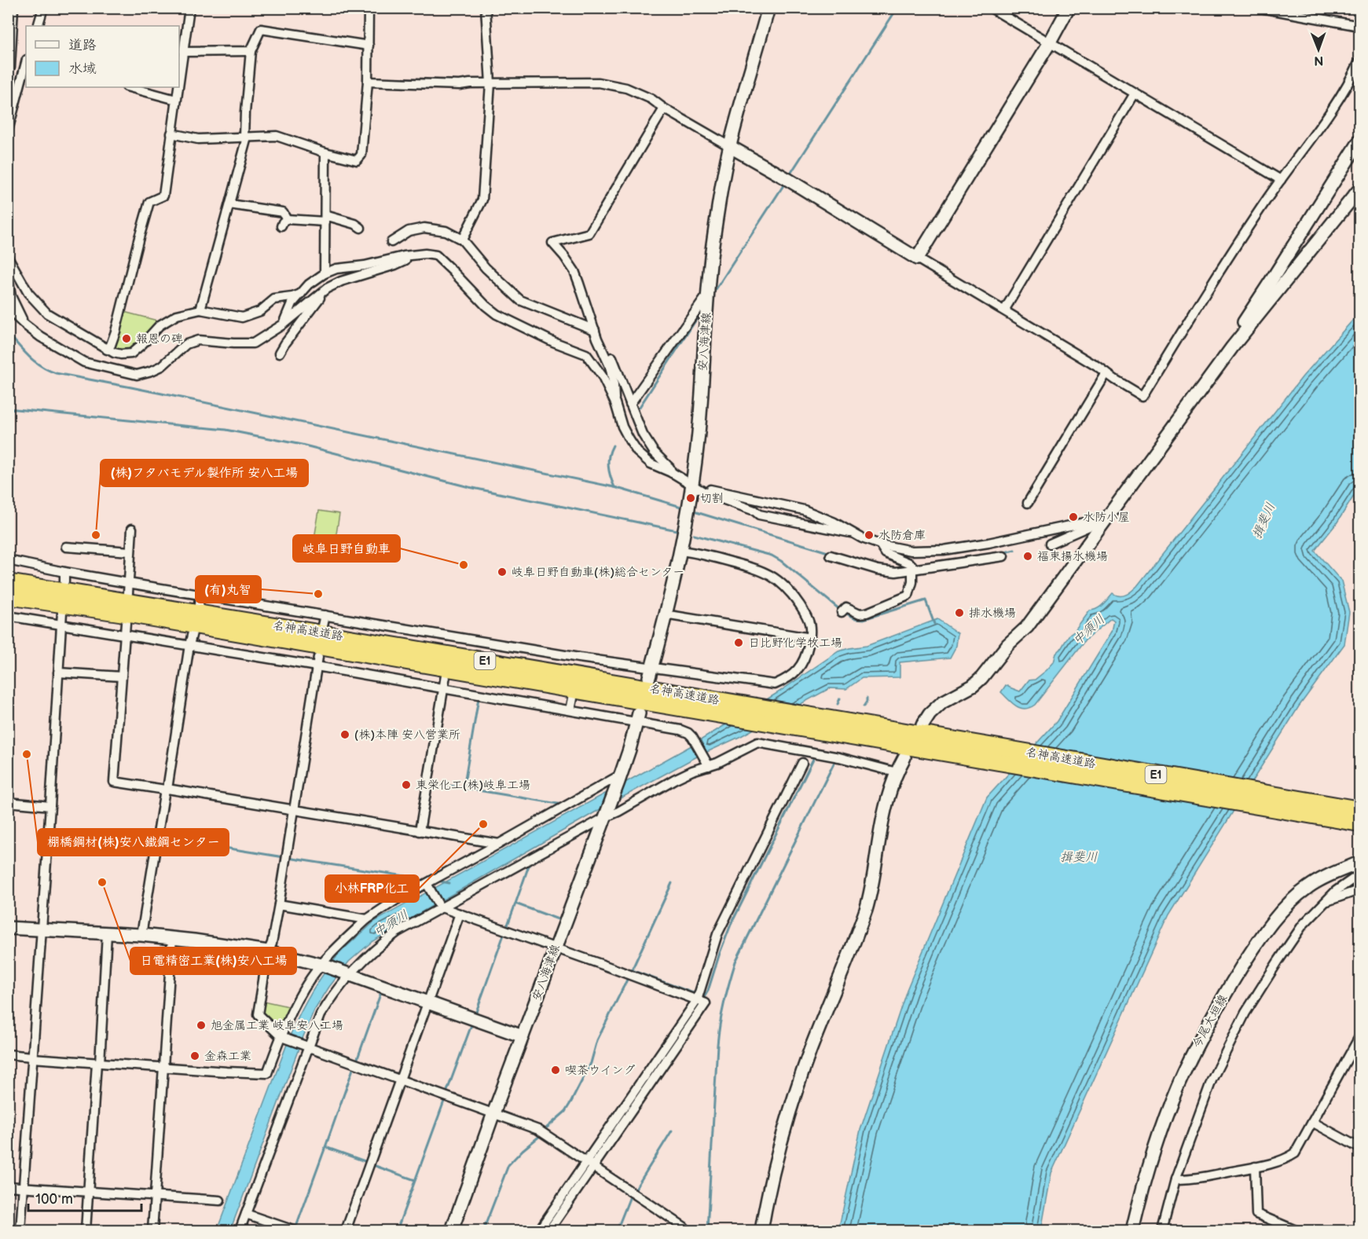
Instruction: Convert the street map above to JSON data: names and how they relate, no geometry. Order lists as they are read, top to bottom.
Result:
{
  "streets": {
    "highway": ["名神高速道路", "E1"],
    "street": ["安八海津線", "今尾大垣線"]
  },
  "water": ["揖斐川", "中須川"],
  "places": [
    "報恩の碑",
    "切割",
    "水防小屋",
    "(株)フタバモデル製作所 安八工場",
    "水防倉庫",
    "福束揚水機場",
    "岐阜日野自動車",
    "岐阜日野自動車(株)総合センター",
    "(有)丸智",
    "排水機場",
    "日比野化学牧工場",
    "(株)本陣 安八営業所",
    "棚橋鋼材(株)安八鐵鋼センター",
    "東栄化工(株)岐阜工場",
    "小林FRP化工",
    "日電精密工業(株)安八工場",
    "旭金属工業 岐阜安八工場",
    "金森工業",
    "喫茶ウイング"
  ],
  "legend": ["道路", "水域"],
  "scale_bar": "100 m",
  "north": "bottom"
}
